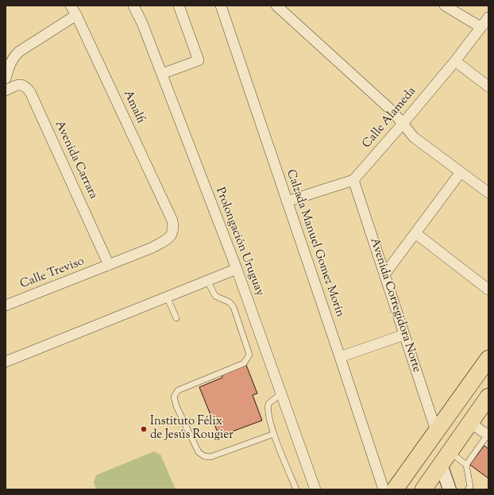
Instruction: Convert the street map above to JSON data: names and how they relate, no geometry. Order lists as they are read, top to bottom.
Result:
{
  "streets": {
    "street": [
      "Amalfi",
      "Calle Alameda",
      "Avenida Carrara",
      "Prolongación Uruguay",
      "Calzada Manuel Gomez Morín",
      "Calle Treviso",
      "Avenida Corregidora Norte"
    ]
  },
  "crossings": [
    ["Amalfi", "Calle Treviso"],
    ["Calle Alameda", "Avenida Corregidora Norte"],
    ["Avenida Carrara", "Calle Treviso"]
  ],
  "places": ["Instituto Félix de Jesús Rougier"]
}
